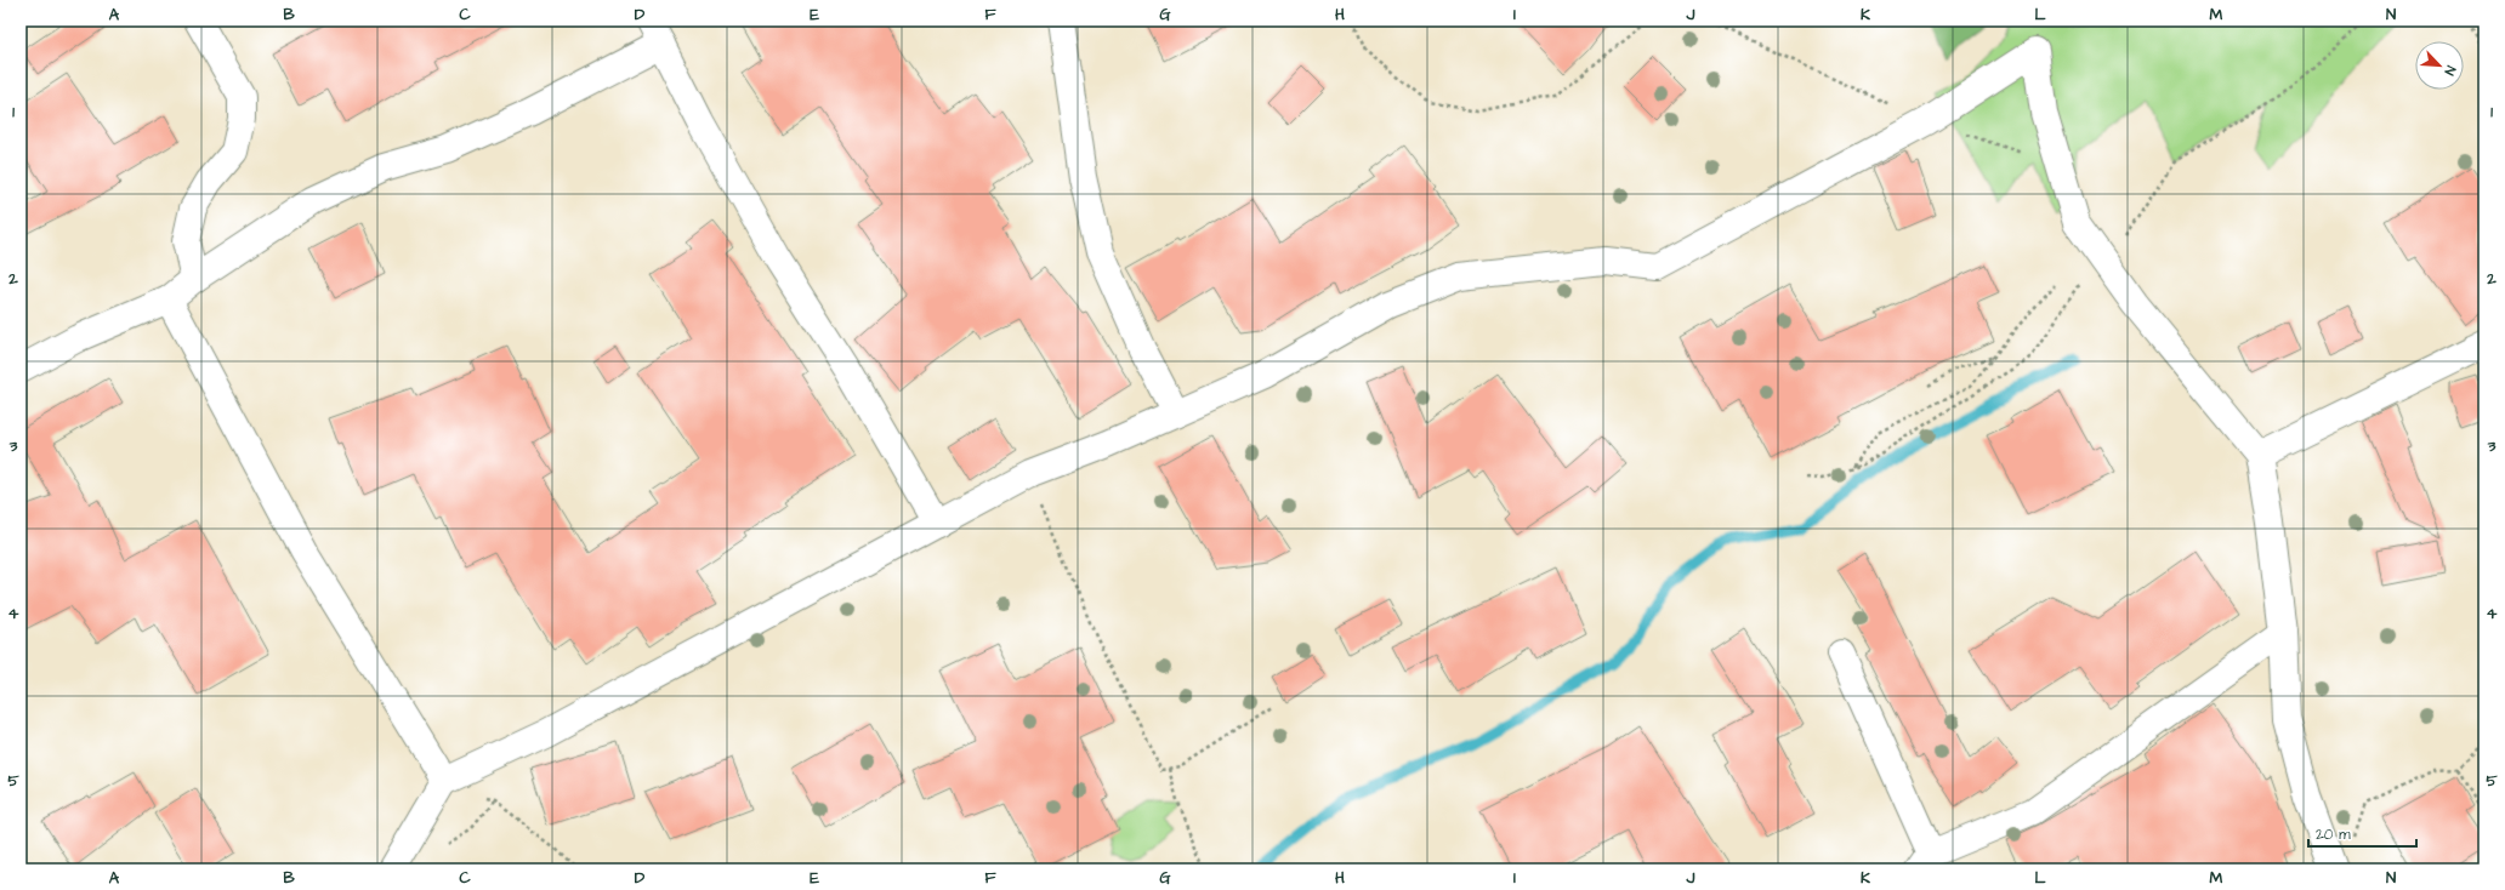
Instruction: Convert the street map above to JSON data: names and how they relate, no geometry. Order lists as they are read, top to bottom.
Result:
{
  "scale_bar": "20 m",
  "north": "bottom right",
  "grid": {
    "columns": [
      "A",
      "B",
      "C",
      "D",
      "E",
      "F",
      "G",
      "H",
      "I",
      "J",
      "K",
      "L",
      "M",
      "N"
    ],
    "rows": [
      "1",
      "2",
      "3",
      "4",
      "5"
    ]
  }
}
